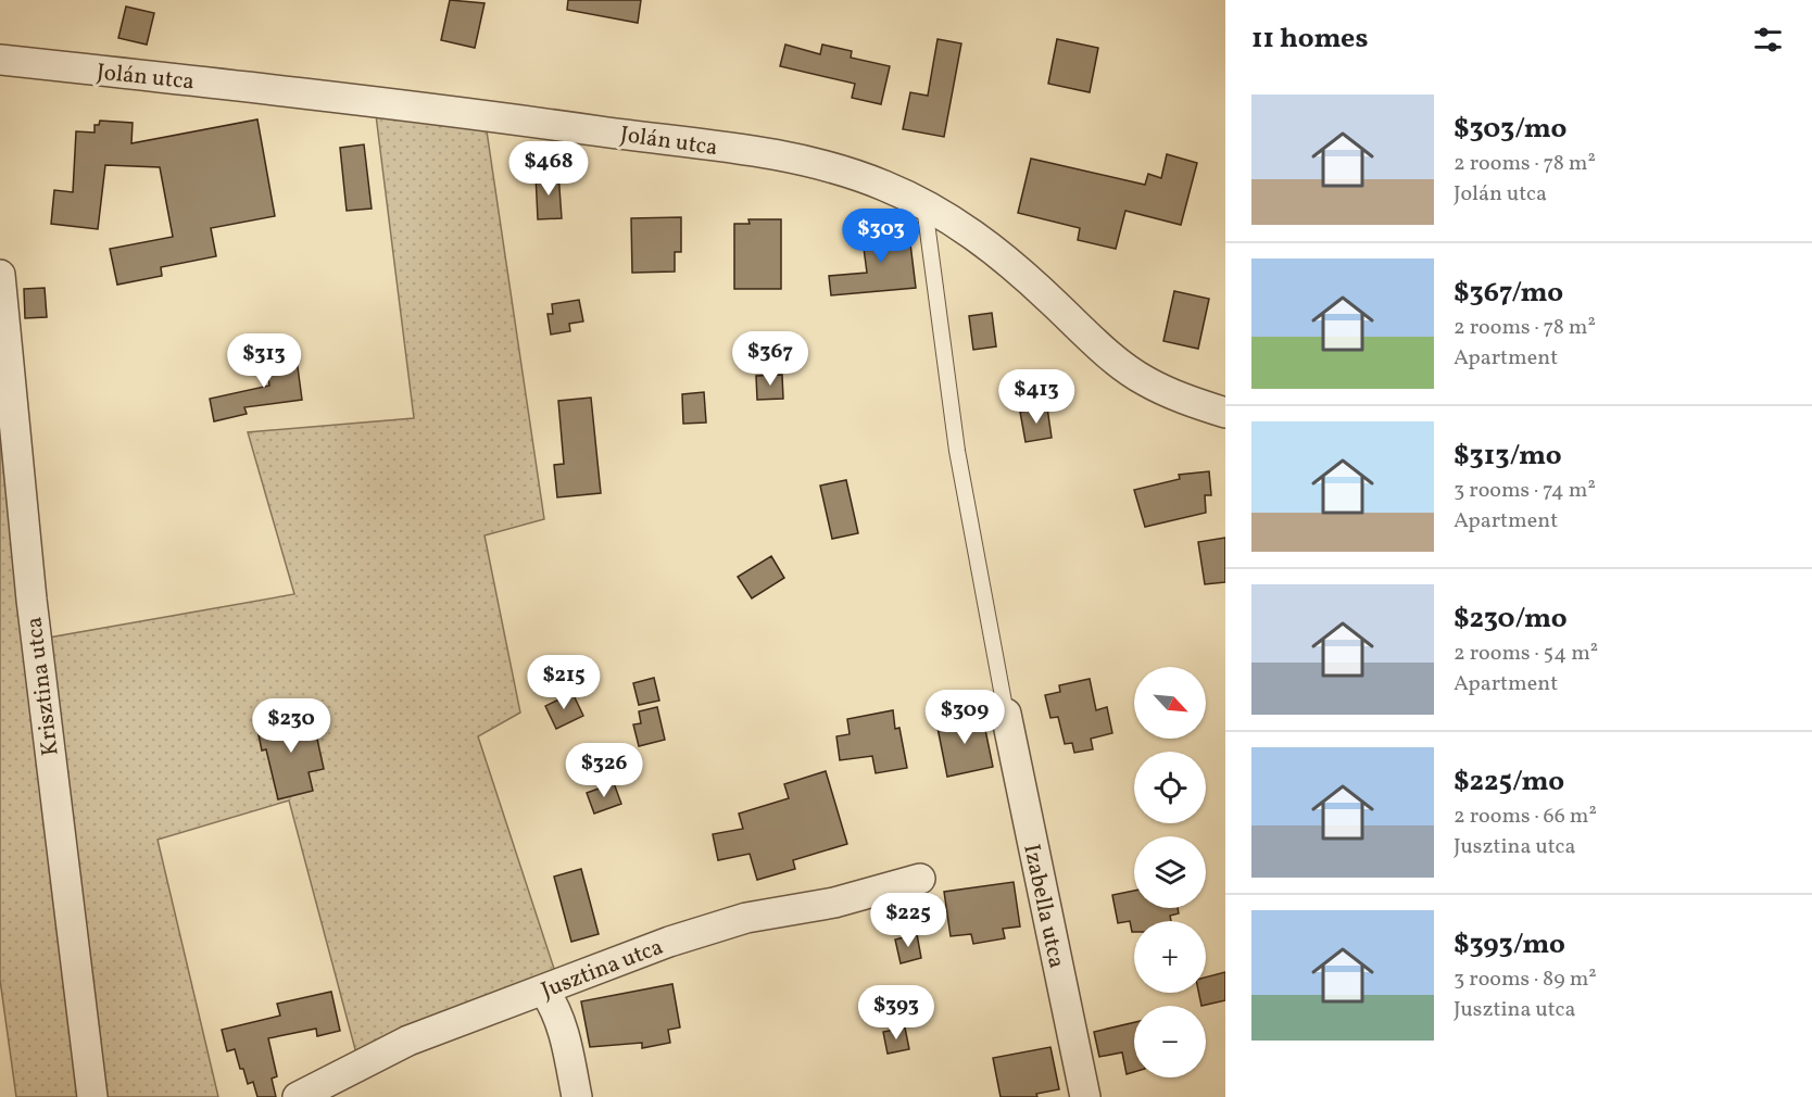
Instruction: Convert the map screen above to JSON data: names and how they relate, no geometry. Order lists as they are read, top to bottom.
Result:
{
  "streets": {
    "street": [
      "Jolán utca",
      "Krisztina utca",
      "Izabella utca",
      "Jusztina utca"
    ]
  },
  "north": "bottom right",
  "page": {
    "heading": "11 homes",
    "list": [
      {
        "name": "$303/mo",
        "note": "2 rooms · 78 m² · Jolán utca"
      },
      {
        "name": "$367/mo",
        "note": "2 rooms · 78 m² · Apartment"
      },
      {
        "name": "$313/mo",
        "note": "3 rooms · 74 m² · Apartment"
      },
      {
        "name": "$230/mo",
        "note": "2 rooms · 54 m² · Apartment"
      },
      {
        "name": "$225/mo",
        "note": "2 rooms · 66 m² · Jusztina utca"
      },
      {
        "name": "$393/mo",
        "note": "3 rooms · 89 m² · Jusztina utca"
      }
    ],
    "price": [
      "$468",
      "$303",
      "$367",
      "$313",
      "$413",
      "$215",
      "$309",
      "$230",
      "$326",
      "$225",
      "$393"
    ],
    "map_buttons": ["+", "−"]
  }
}
